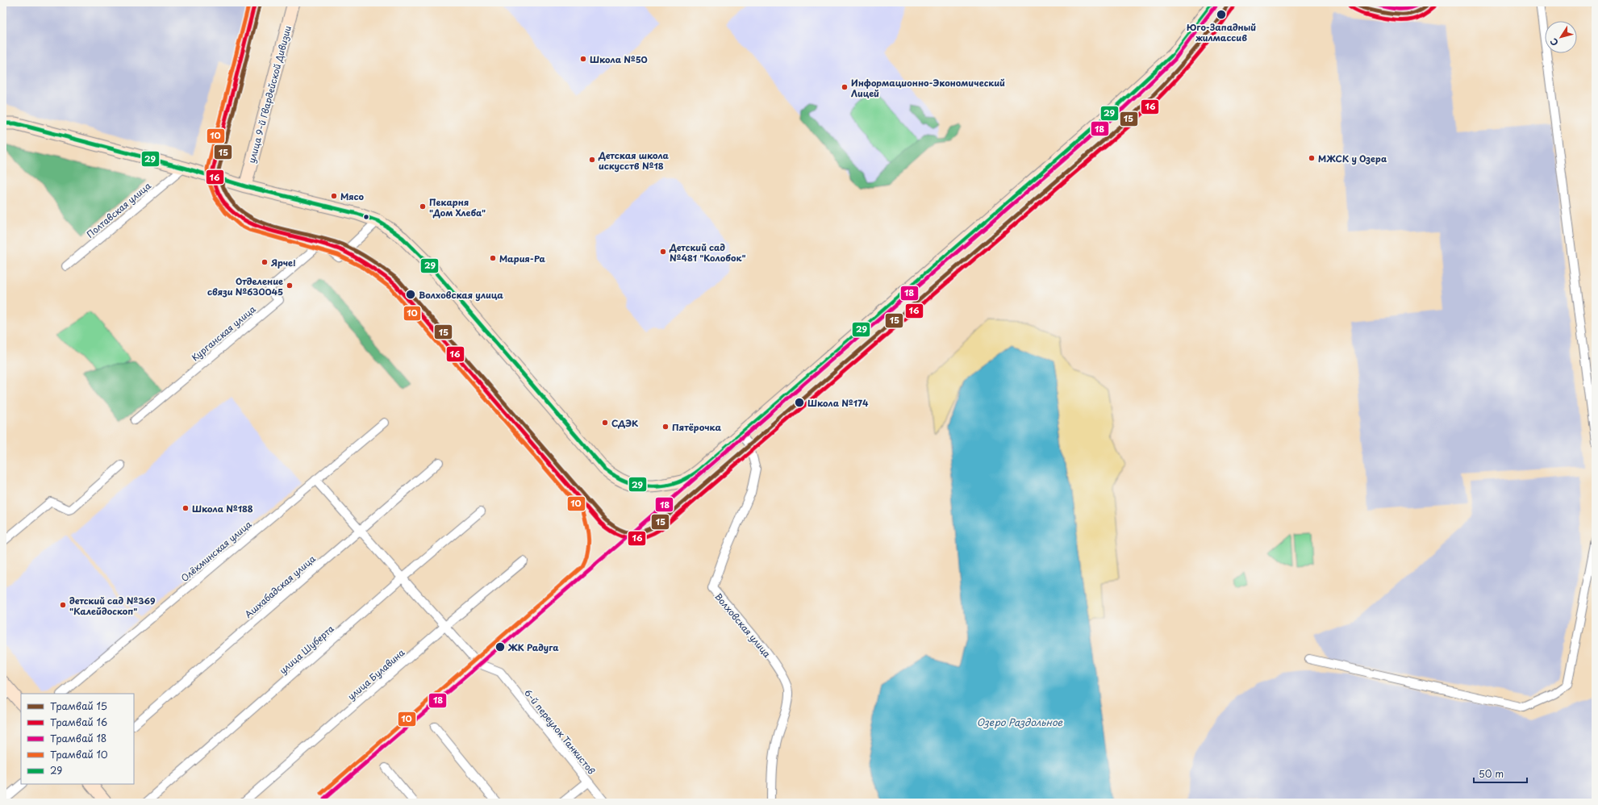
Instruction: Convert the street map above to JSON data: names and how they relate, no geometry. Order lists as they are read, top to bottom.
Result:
{
  "streets": {
    "main road": ["улица 9-й Гвардейской Дивизии"],
    "street": [
      "Полтавская улица",
      "Курганская улица",
      "Олёкминская улица",
      "Ашхабадская улица",
      "Волховская улица",
      "улица Шуберта",
      "улица Булавина",
      "6-й переулок Танкистов"
    ]
  },
  "crossings": [
    ["улица Булавина", "6-й переулок Танкистов"]
  ],
  "water": ["Озеро Раздольное"],
  "places": [
    "Юго-Западный жилмассив",
    "Школа №50",
    "Информационно-Экономический Лицей",
    "МЖСК у Озера",
    "Детская школа искусств №18",
    "Мясо",
    "Пекарня \"Дом Хлеба\"",
    "Детский сад №481 \"Колобок\"",
    "Мария-Ра",
    "Ярче!",
    "Отделение связи №630045",
    "Волховская улица",
    "Школа №174",
    "СДЭК",
    "Пятёрочка",
    "Школа №188",
    "детский сад №369 \"Калейдоскоп\"",
    "ЖК Радуга"
  ],
  "lines": [
    "tram line 15",
    "tram line 16",
    "tram line 18",
    "tram line 10",
    "transit line 29"
  ],
  "legend": [
    "Трамвай 15",
    "Трамвай 16",
    "Трамвай 18",
    "Трамвай 10",
    "29"
  ],
  "scale_bar": "50 m",
  "north": "bottom left"
}
